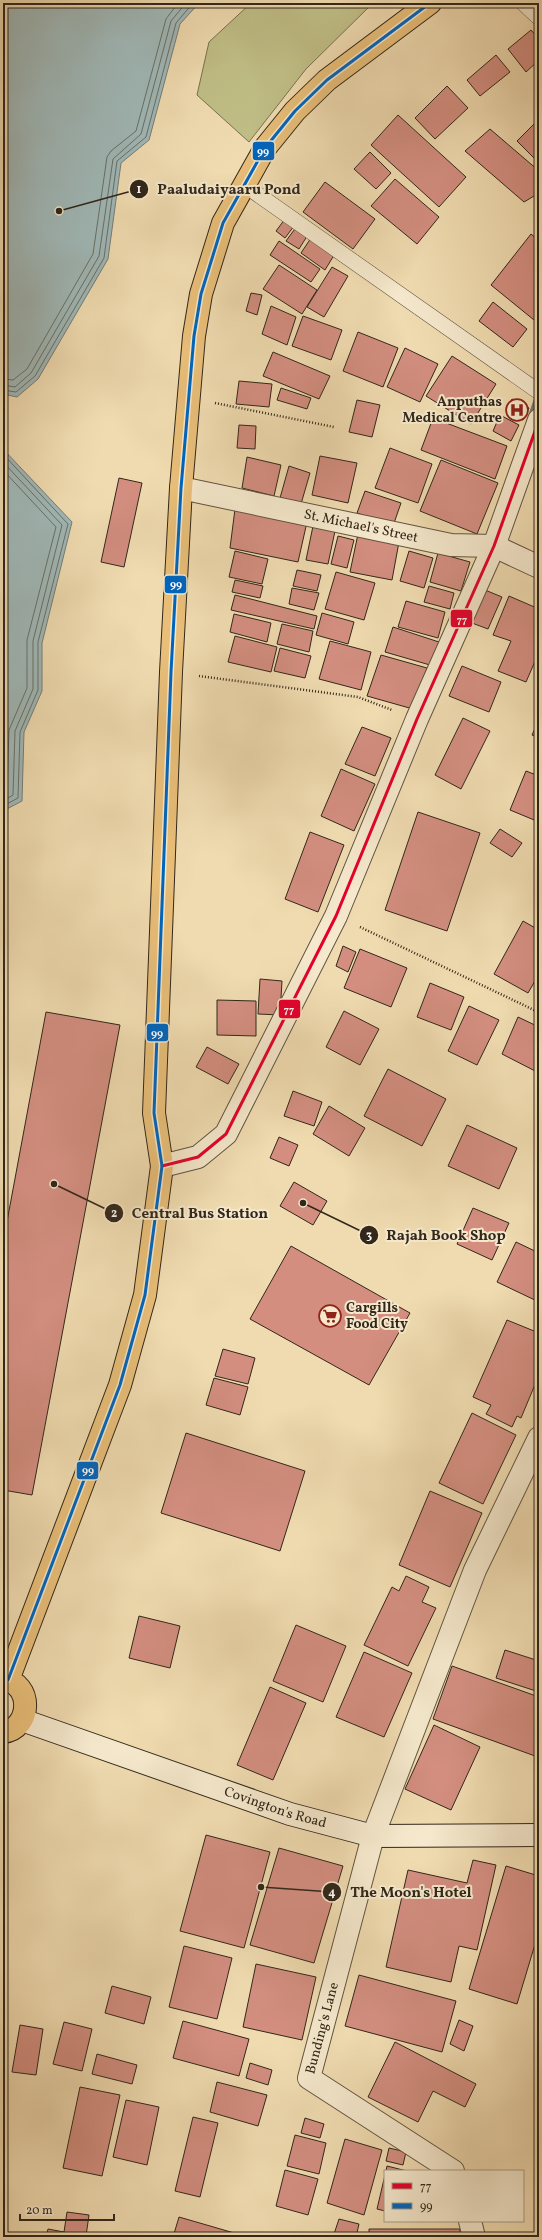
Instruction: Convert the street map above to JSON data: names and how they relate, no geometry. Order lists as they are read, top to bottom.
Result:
{
  "streets": {
    "street": ["St. Michael's Street", "Covington's Road", "Bunding's Lane"]
  },
  "crossings": [
    ["Covington's Road", "Bunding's Lane"]
  ],
  "places": {
    "other": [
      "Paaludaiyaaru Pond",
      "Central Bus Station",
      "Rajah Book Shop",
      "The Moon's Hotel"
    ],
    "hospital": ["Anputhas Medical Centre"],
    "supermarket": ["Cargills Food City"]
  },
  "lines": ["transit line 99", "transit line 77"],
  "legend": ["77", "99"],
  "scale_bar": "20 m"
}
